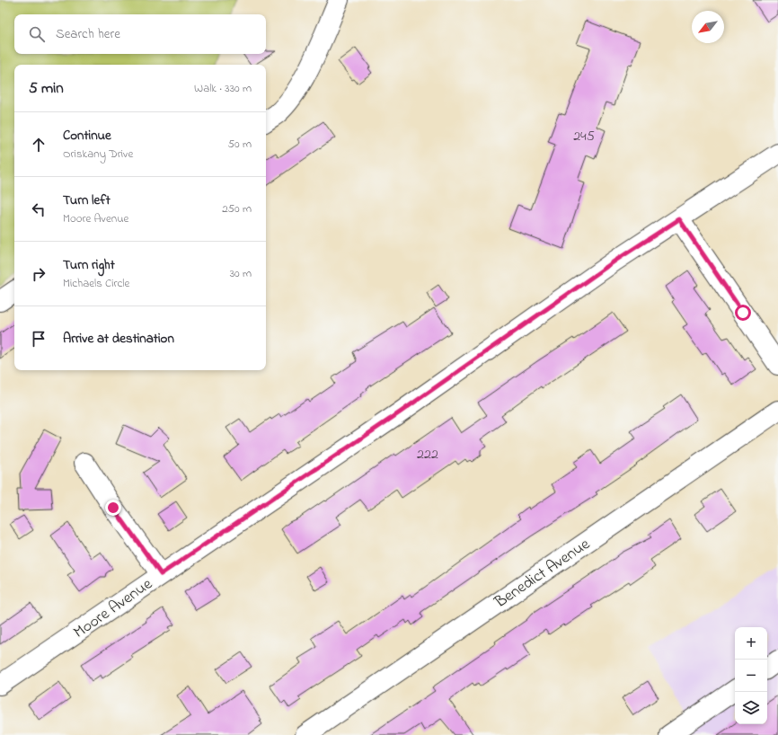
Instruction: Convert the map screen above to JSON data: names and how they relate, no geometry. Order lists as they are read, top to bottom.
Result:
{
  "streets": {
    "street": ["Benedict Avenue", "Moore Avenue"]
  },
  "house_numbers": ["245", "222"],
  "north": "bottom left",
  "page": {
    "search": "Search here",
    "heading": ["5 min", "Walk · 330 m"],
    "list": [
      ["Continue", "Oriskany Drive", "50 m"],
      ["Turn left", "Moore Avenue", "250 m"],
      ["Turn right", "Michaels Circle", "30 m"],
      "Arrive at destination"
    ],
    "map_buttons": ["+", "−"]
  }
}
